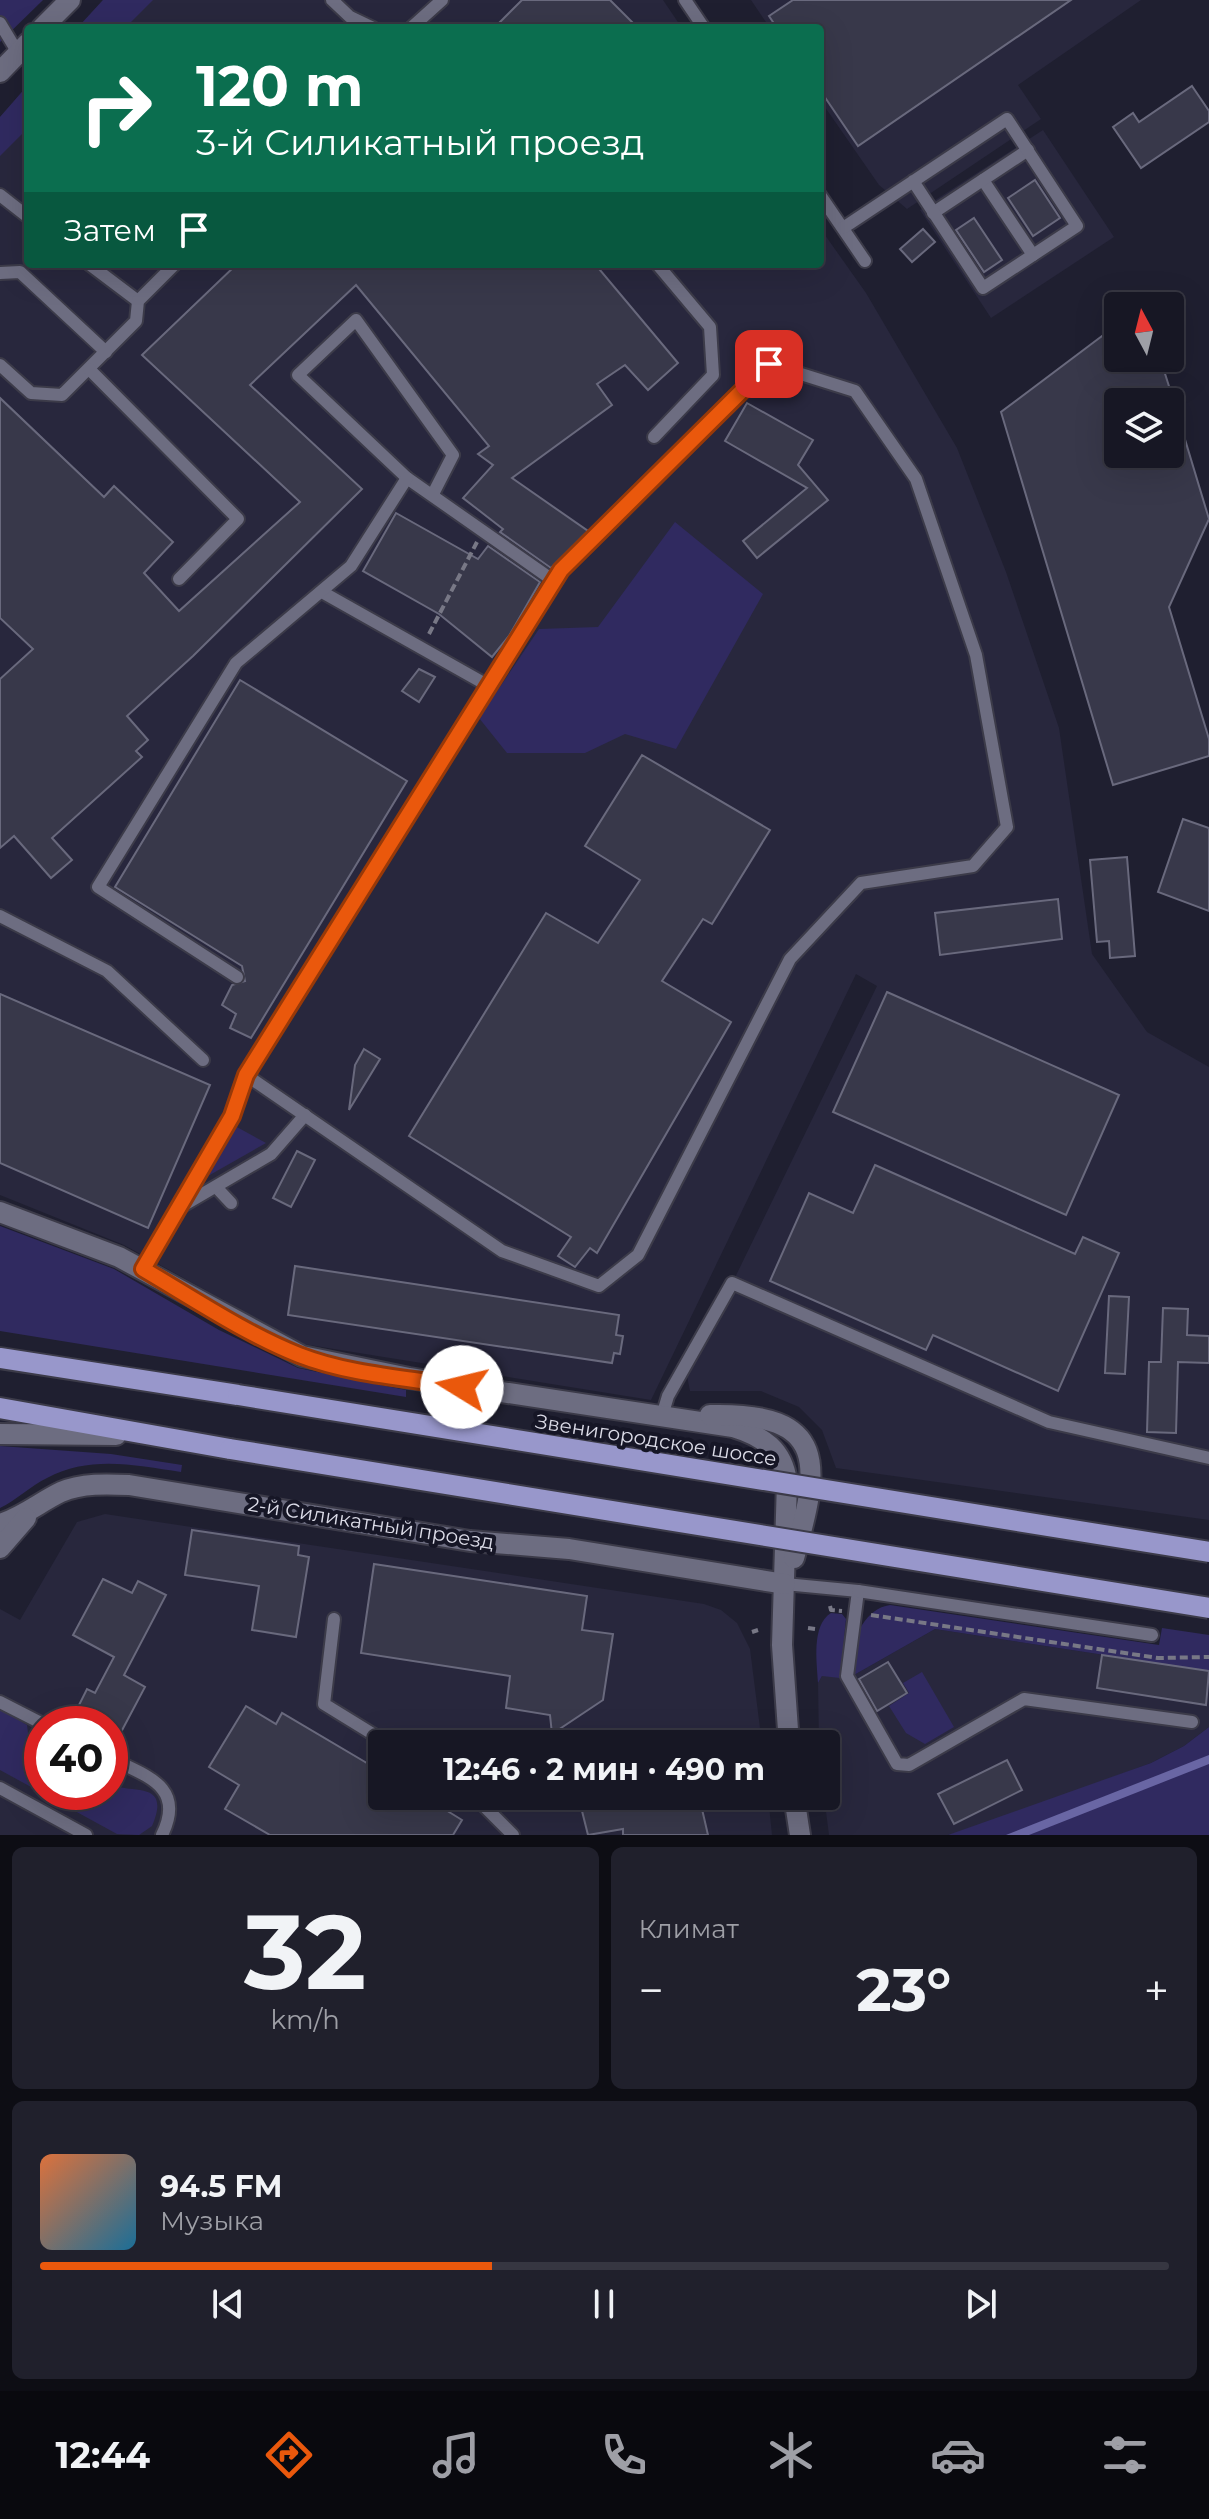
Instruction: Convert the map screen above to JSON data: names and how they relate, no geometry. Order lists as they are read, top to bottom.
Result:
{
  "streets": {
    "main road": ["Звенигородское шоссе"],
    "street": ["2-й Силикатный проезд"]
  },
  "north": "top",
  "page": {
    "turn": ["120 m", "3-й Силикатный проезд"],
    "then": "Затем",
    "limit": "40",
    "trip": "12:46 · 2 мин · 490 m",
    "tile": [
      ["32", "km/h"],
      "Климат"
    ],
    "heat": ["−", "23°", "+"],
    "song": ["94.5 FM", "Музыка"],
    "tabs": "12:44"
  }
}
